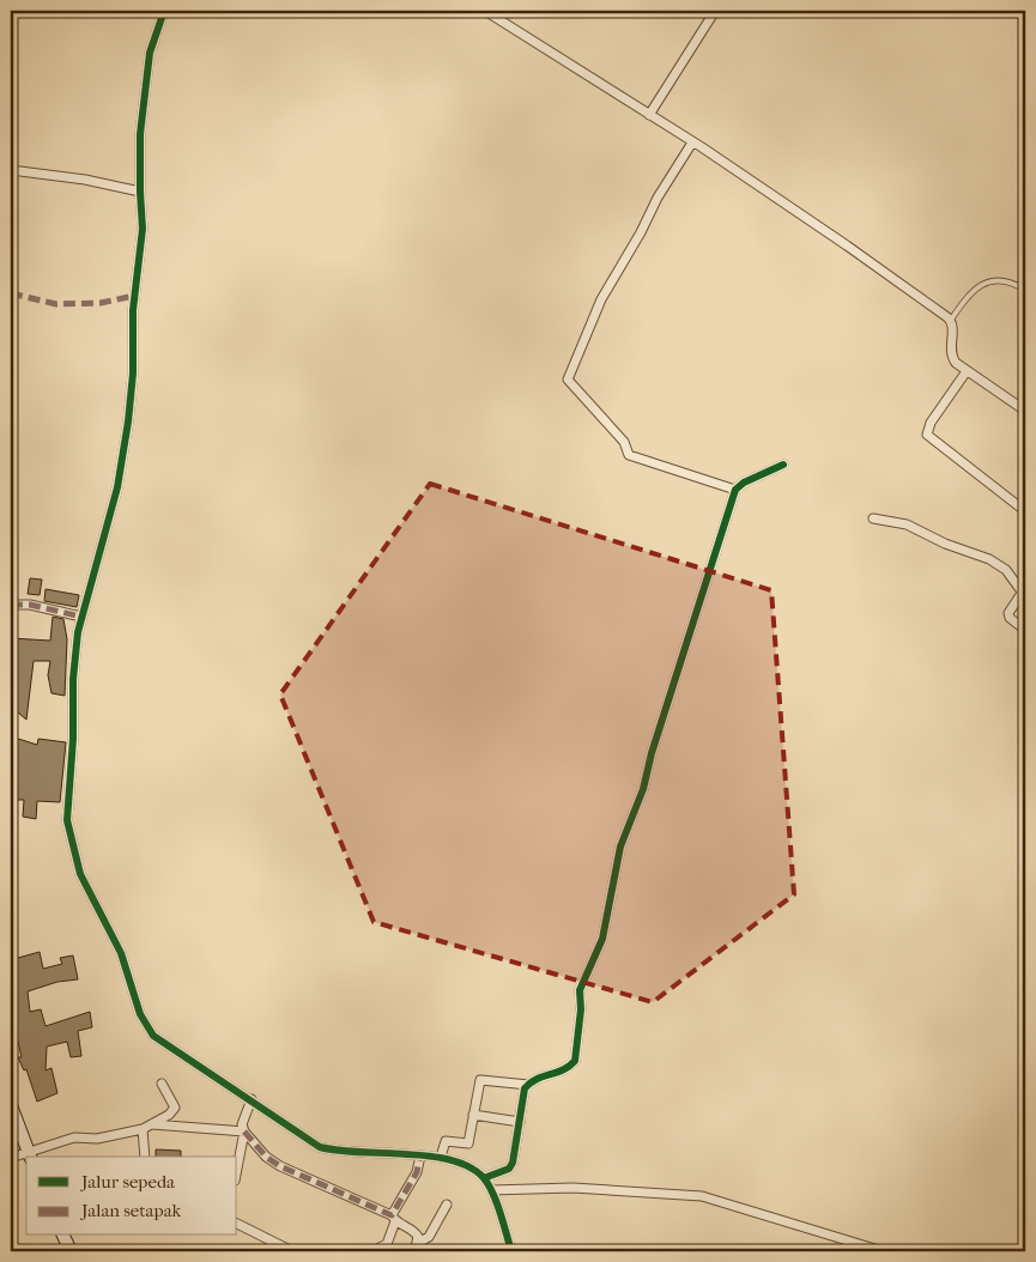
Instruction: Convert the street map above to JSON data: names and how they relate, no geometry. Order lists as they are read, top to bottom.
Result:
{
  "legend": ["Jalur sepeda", "Jalan setapak"]
}
